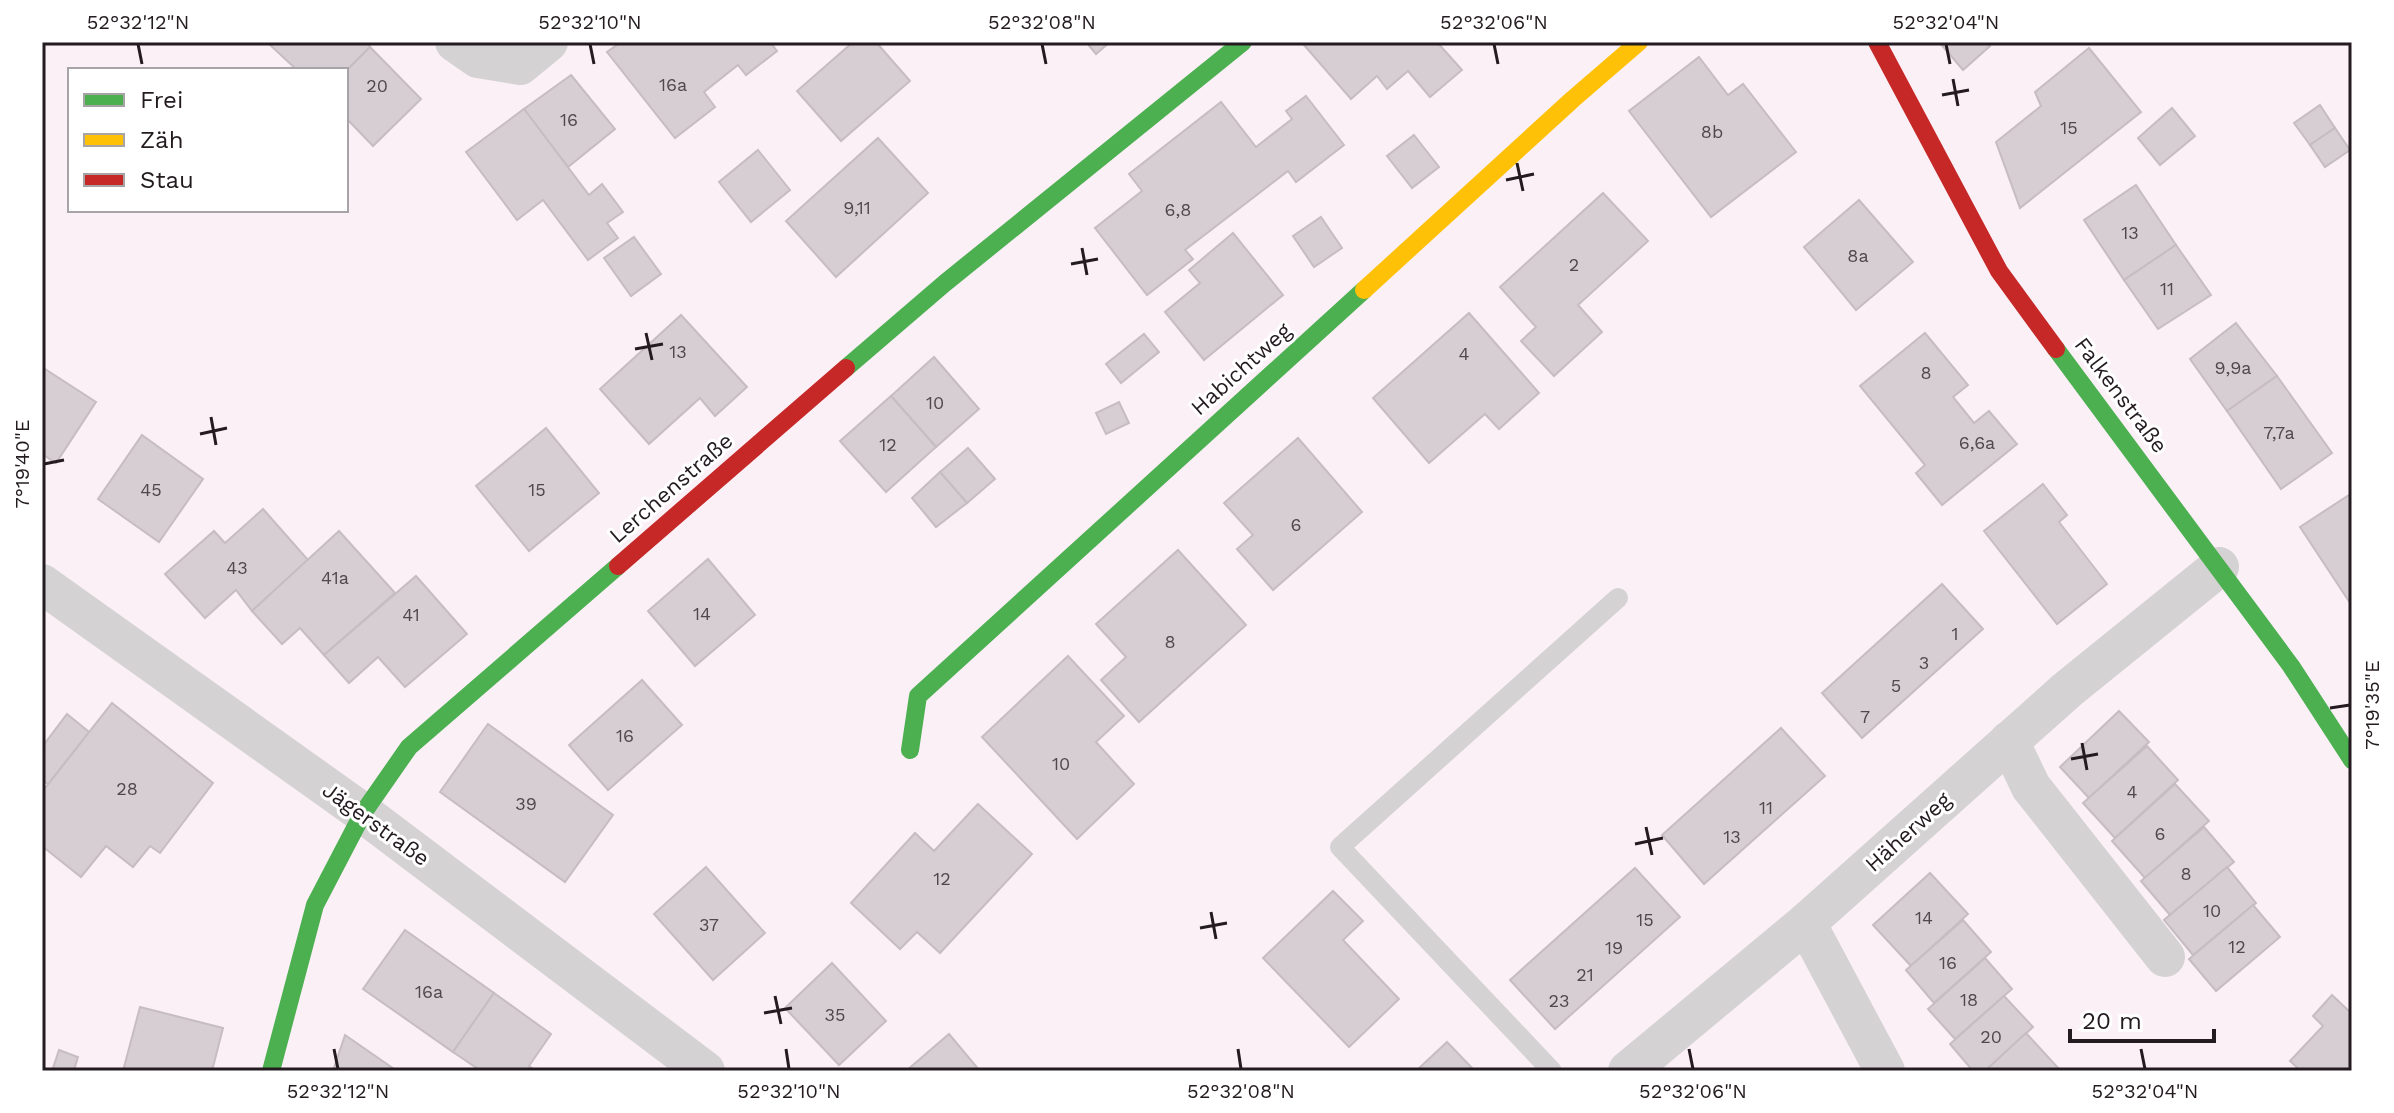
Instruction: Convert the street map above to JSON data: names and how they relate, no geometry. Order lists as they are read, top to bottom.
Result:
{
  "streets": {
    "street": [
      "Habichtweg",
      "Falkenstraße",
      "Lerchenstraße",
      "Jägerstraße",
      "Häherweg"
    ]
  },
  "crossings": [
    ["Falkenstraße", "Häherweg"],
    ["Lerchenstraße", "Jägerstraße"]
  ],
  "house_numbers": [
    "16a",
    "20",
    "16",
    "15",
    "8b",
    "9,11",
    "6,8",
    "13",
    "8a",
    "2",
    "11",
    "13",
    "4",
    "9,9a",
    "8",
    "10",
    "7,7a",
    "6,6a",
    "12",
    "45",
    "15",
    "6",
    "43",
    "41a",
    "14",
    "41",
    "1",
    "8",
    "3",
    "5",
    "7",
    "16",
    "10",
    "28",
    "4",
    "39",
    "11",
    "6",
    "13",
    "8",
    "12",
    "10",
    "14",
    "15",
    "37",
    "12",
    "19",
    "16",
    "21",
    "16a",
    "18",
    "23",
    "35",
    "20"
  ],
  "legend": ["Frei", "Zäh", "Stau"],
  "scale_bar": "20 m",
  "coordinates": [
    "52°32'12\"N",
    "52°32'10\"N",
    "52°32'08\"N",
    "52°32'06\"N",
    "52°32'04\"N",
    "7°19'40\"E",
    "7°19'35\"E"
  ]
}
